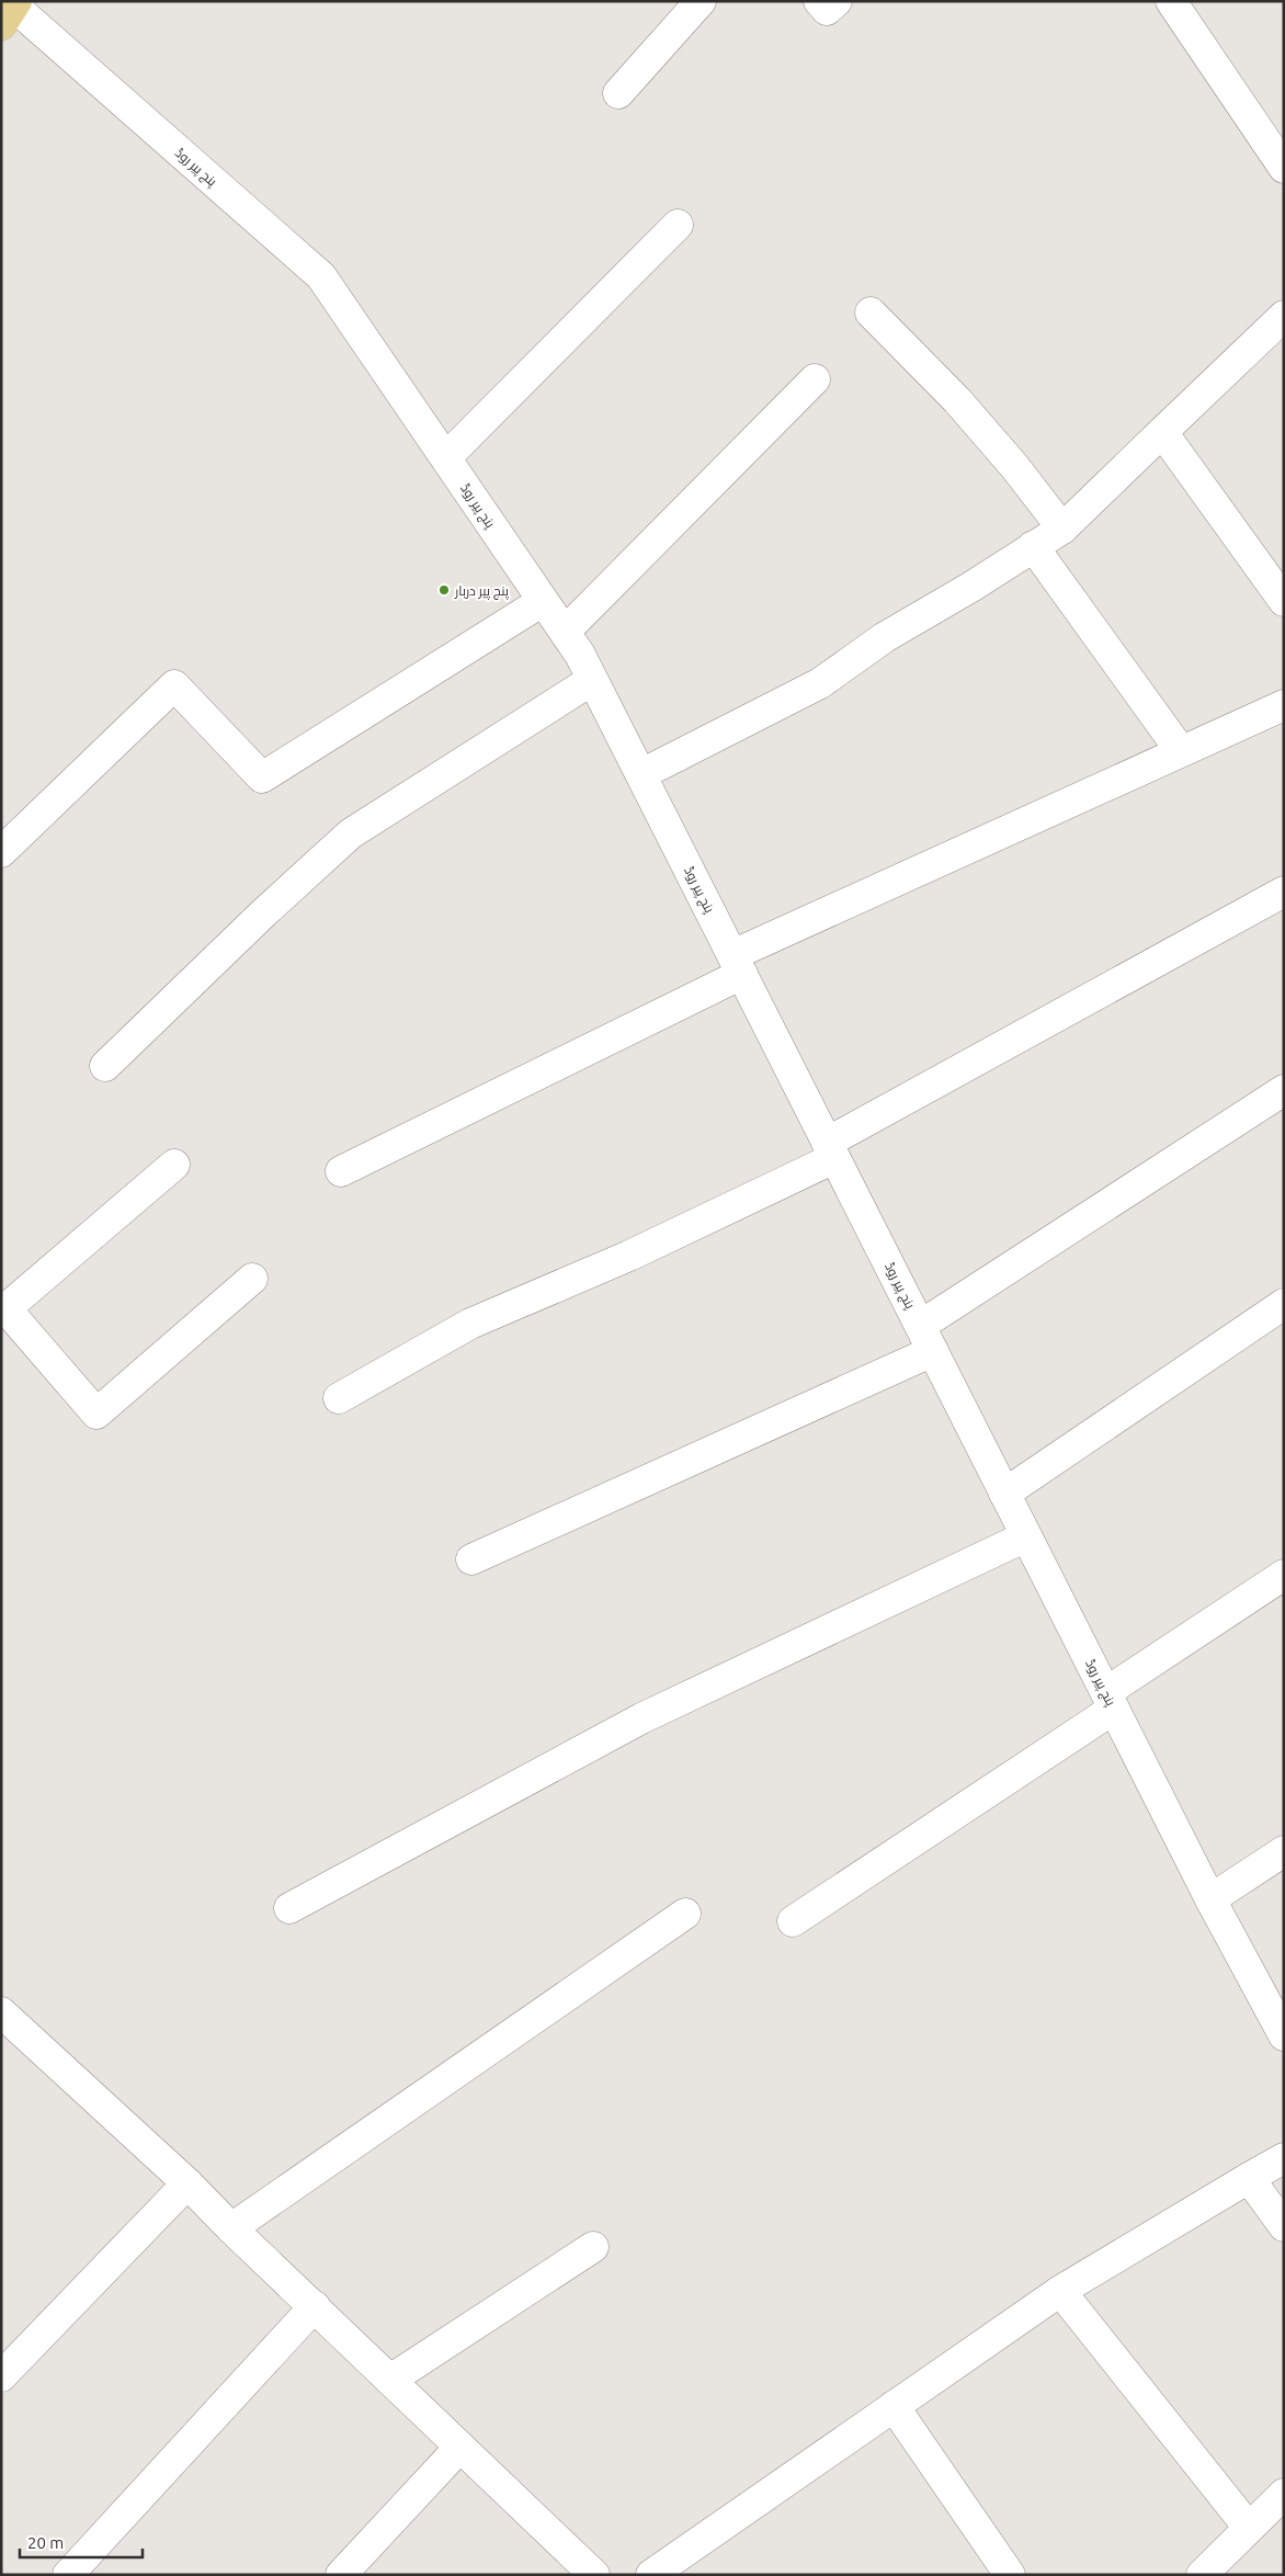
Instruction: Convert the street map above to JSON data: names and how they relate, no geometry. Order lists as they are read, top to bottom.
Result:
{
  "streets": {
    "street": ["پنج پیر روڈ"]
  },
  "places": ["پنج پیر دربار"],
  "scale_bar": "20 m"
}
